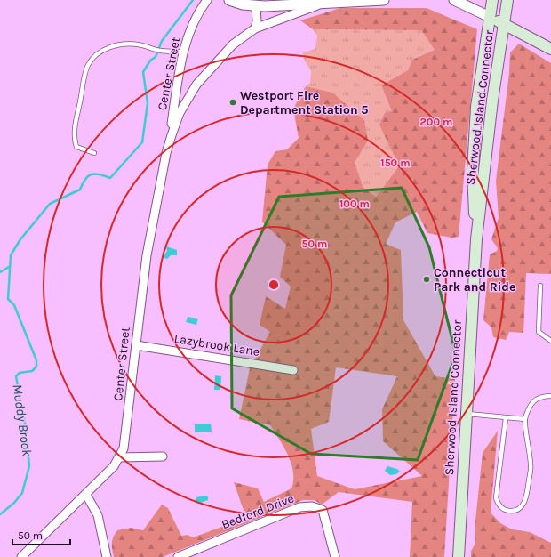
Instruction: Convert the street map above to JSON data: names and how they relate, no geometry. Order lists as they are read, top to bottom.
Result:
{
  "streets": {
    "main road": ["Sherwood Island Connector"],
    "street": ["Center Street", "Lazybrook Lane", "Bedford Drive"]
  },
  "crossings": [
    ["Center Street", "Lazybrook Lane"]
  ],
  "water": ["Muddy Brook"],
  "places": ["Westport Fire Department Station 5", "Connecticut Park and Ride"],
  "scale_bar": "50 m",
  "rings": [
    "200 m",
    "150 m",
    "100 m",
    "50 m"
  ]
}
